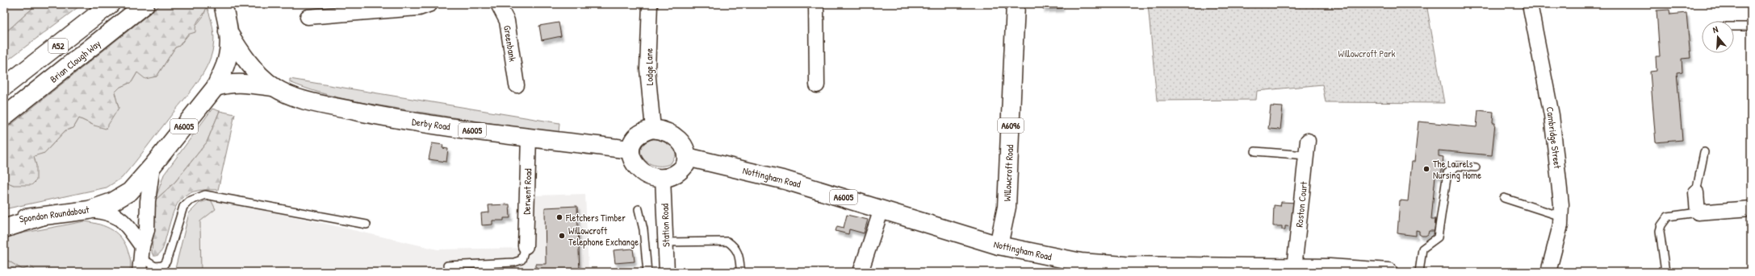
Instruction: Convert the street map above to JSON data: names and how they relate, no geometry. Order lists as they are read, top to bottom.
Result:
{
  "streets": {
    "main road": [
      "A52",
      "Brian Clough Way",
      "Derby Road",
      "A6096",
      "A6005",
      "Willowcroft Road",
      "Nottingham Road",
      "Spondon Roundabout"
    ],
    "street": [
      "Greenbank",
      "Lodge Lane",
      "Cambridge Street",
      "Derwent Road",
      "Roston Court",
      "Station Road"
    ]
  },
  "crossings": [
    ["Lodge Lane", "Derby Road"],
    ["Lodge Lane", "Nottingham Road"],
    ["Lodge Lane", "Station Road"],
    ["Derby Road", "Nottingham Road"],
    ["Derby Road", "Derwent Road"],
    ["Derby Road", "Spondon Roundabout"],
    ["Derby Road", "Station Road"],
    ["Willowcroft Road", "Nottingham Road"],
    ["Nottingham Road", "Roston Court"],
    ["Nottingham Road", "Station Road"]
  ],
  "parks": ["Willowcroft Park"],
  "places": ["The Laurels Nursing Home", "Fletchers Timber", "Willowcroft Telephone Exchange"],
  "north": "top"
}
